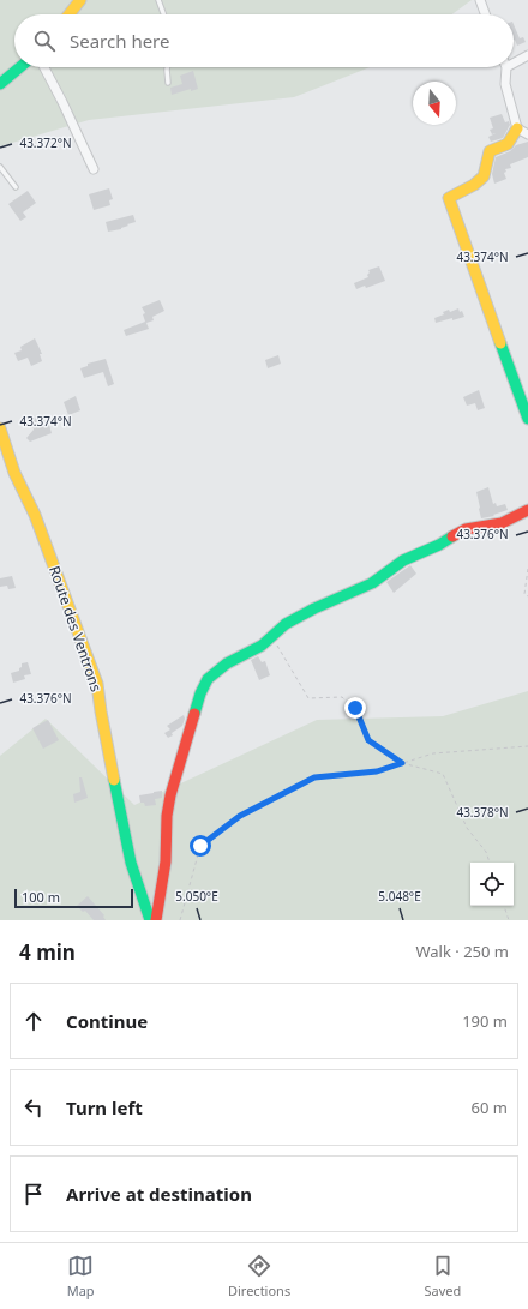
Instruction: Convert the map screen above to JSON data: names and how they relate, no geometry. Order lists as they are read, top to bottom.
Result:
{
  "streets": {
    "street": ["Route des Ventrons"]
  },
  "scale_bar": "100 m",
  "north": "bottom",
  "page": {
    "search": "Search here",
    "scale": "100 m",
    "heading": ["4 min", "Walk · 250 m"],
    "list": [
      ["Continue", "190 m"],
      ["Turn left", "60 m"],
      "Arrive at destination"
    ],
    "nav": ["Map", "Directions", "Saved"]
  },
  "coordinates": [
    "43.372°N",
    "43.374°N",
    "43.376°N",
    "43.378°N",
    "5.050°E",
    "5.048°E"
  ]
}
